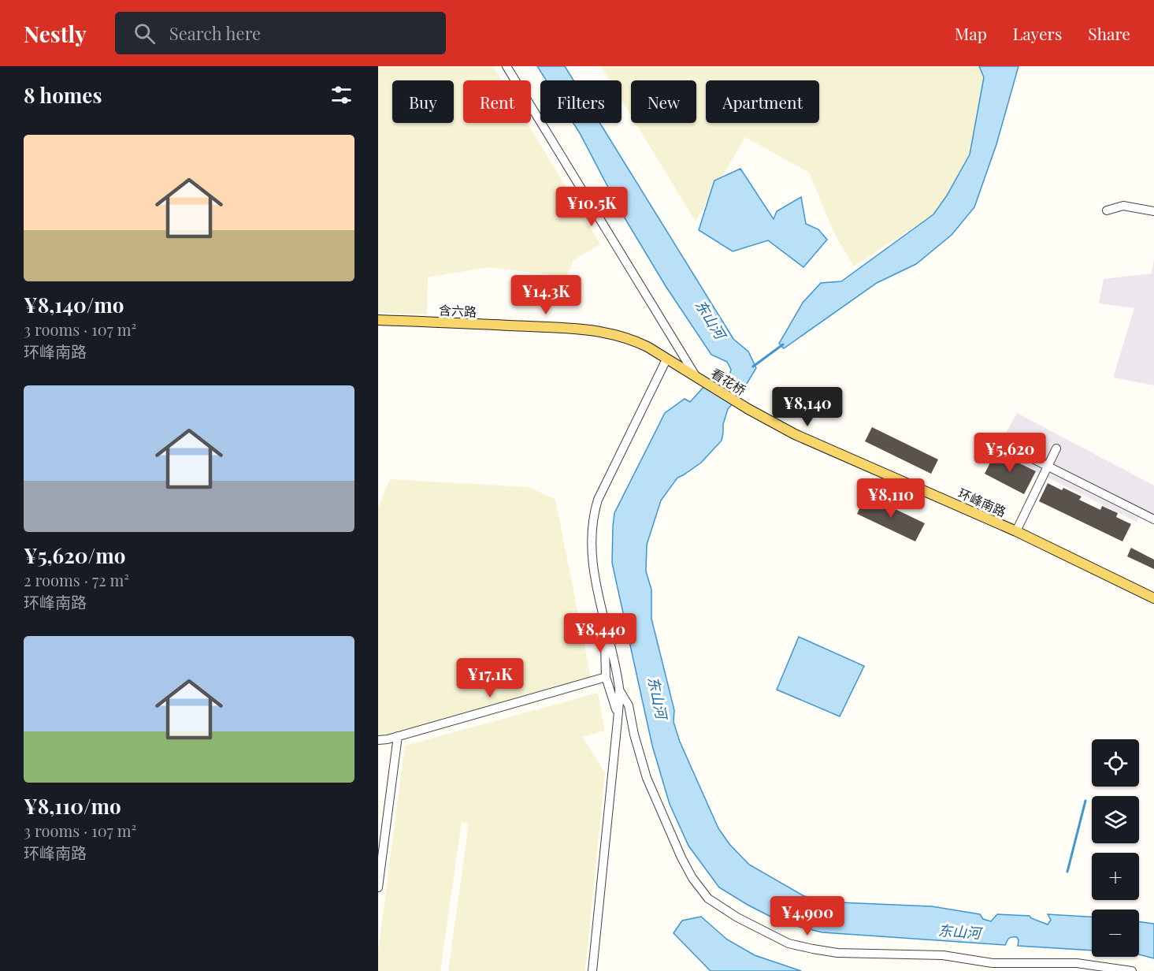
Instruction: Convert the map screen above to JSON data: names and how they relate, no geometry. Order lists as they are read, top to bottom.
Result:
{
  "streets": {
    "main road": ["含六路", "看花桥", "环峰南路"]
  },
  "crossings": [
    ["含六路", "看花桥"],
    ["看花桥", "环峰南路"]
  ],
  "water": ["东山河"],
  "page": {
    "header": "Nestly",
    "search": "Search here",
    "nav": ["Map", "Layers", "Share"],
    "heading": "8 homes",
    "chip": [
      "Buy",
      "Rent",
      "Filters",
      "New",
      "Apartment"
    ],
    "list": [
      {
        "name": "¥8,140/mo",
        "note": "3 rooms · 107 m² · 环峰南路"
      },
      {
        "name": "¥5,620/mo",
        "note": "2 rooms · 72 m² · 环峰南路"
      },
      {
        "name": "¥8,110/mo",
        "note": "3 rooms · 107 m² · 环峰南路"
      }
    ],
    "price": [
      "¥10.5K",
      "¥14.3K",
      "¥8,140",
      "¥5,620",
      "¥8,110",
      "¥8,440",
      "¥17.1K",
      "¥4,900"
    ],
    "map_buttons": ["+", "−"]
  }
}
